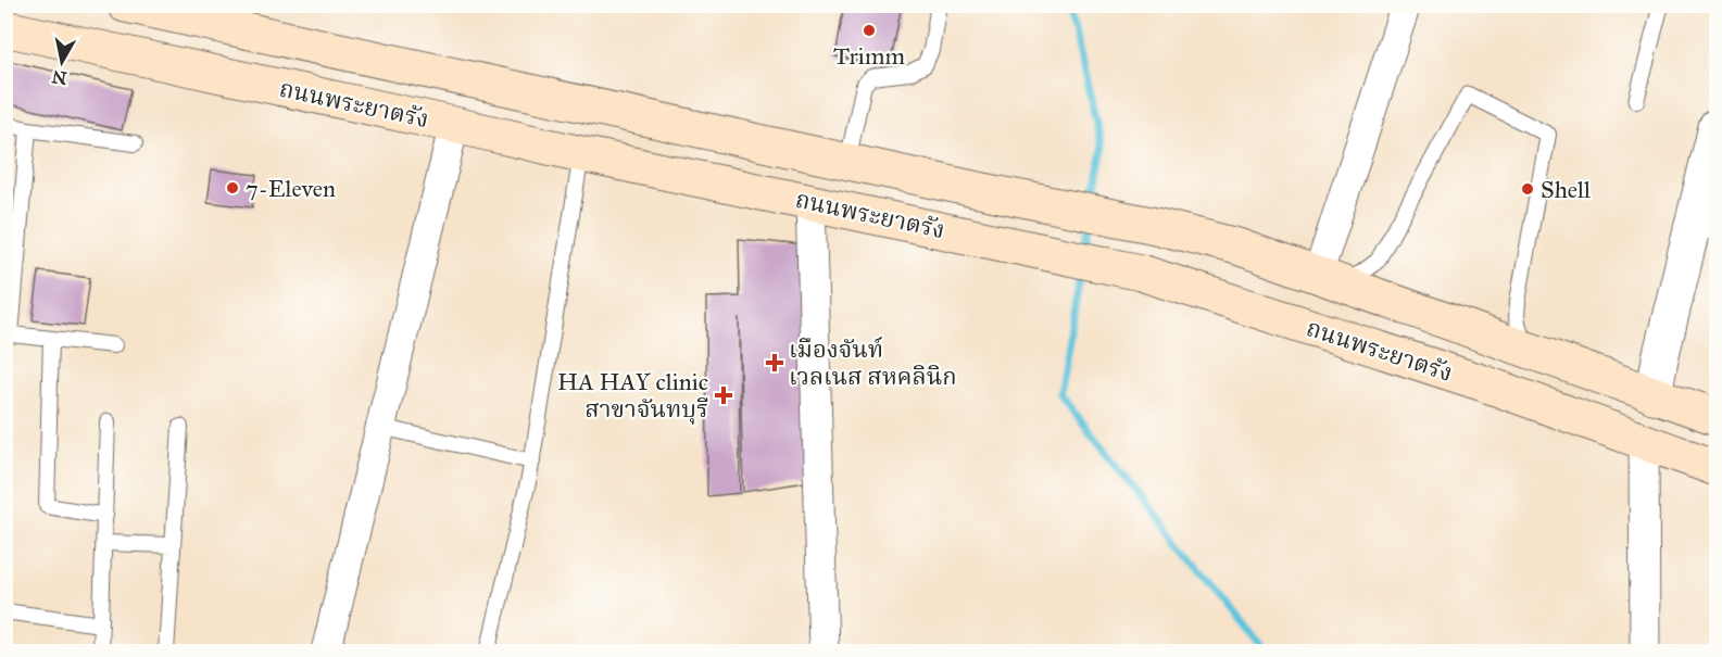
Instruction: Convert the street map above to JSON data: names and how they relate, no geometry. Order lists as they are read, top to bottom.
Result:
{
  "streets": {
    "main road": ["ถนนพระยาตรัง"]
  },
  "places": {
    "other": ["Trimm", "7-Eleven", "Shell"],
    "health": ["เมืองจันท์ เวลเนส สหคลินิก", "HA HAY clinic สาขาจันทบุรี"]
  },
  "north": "bottom"
}
